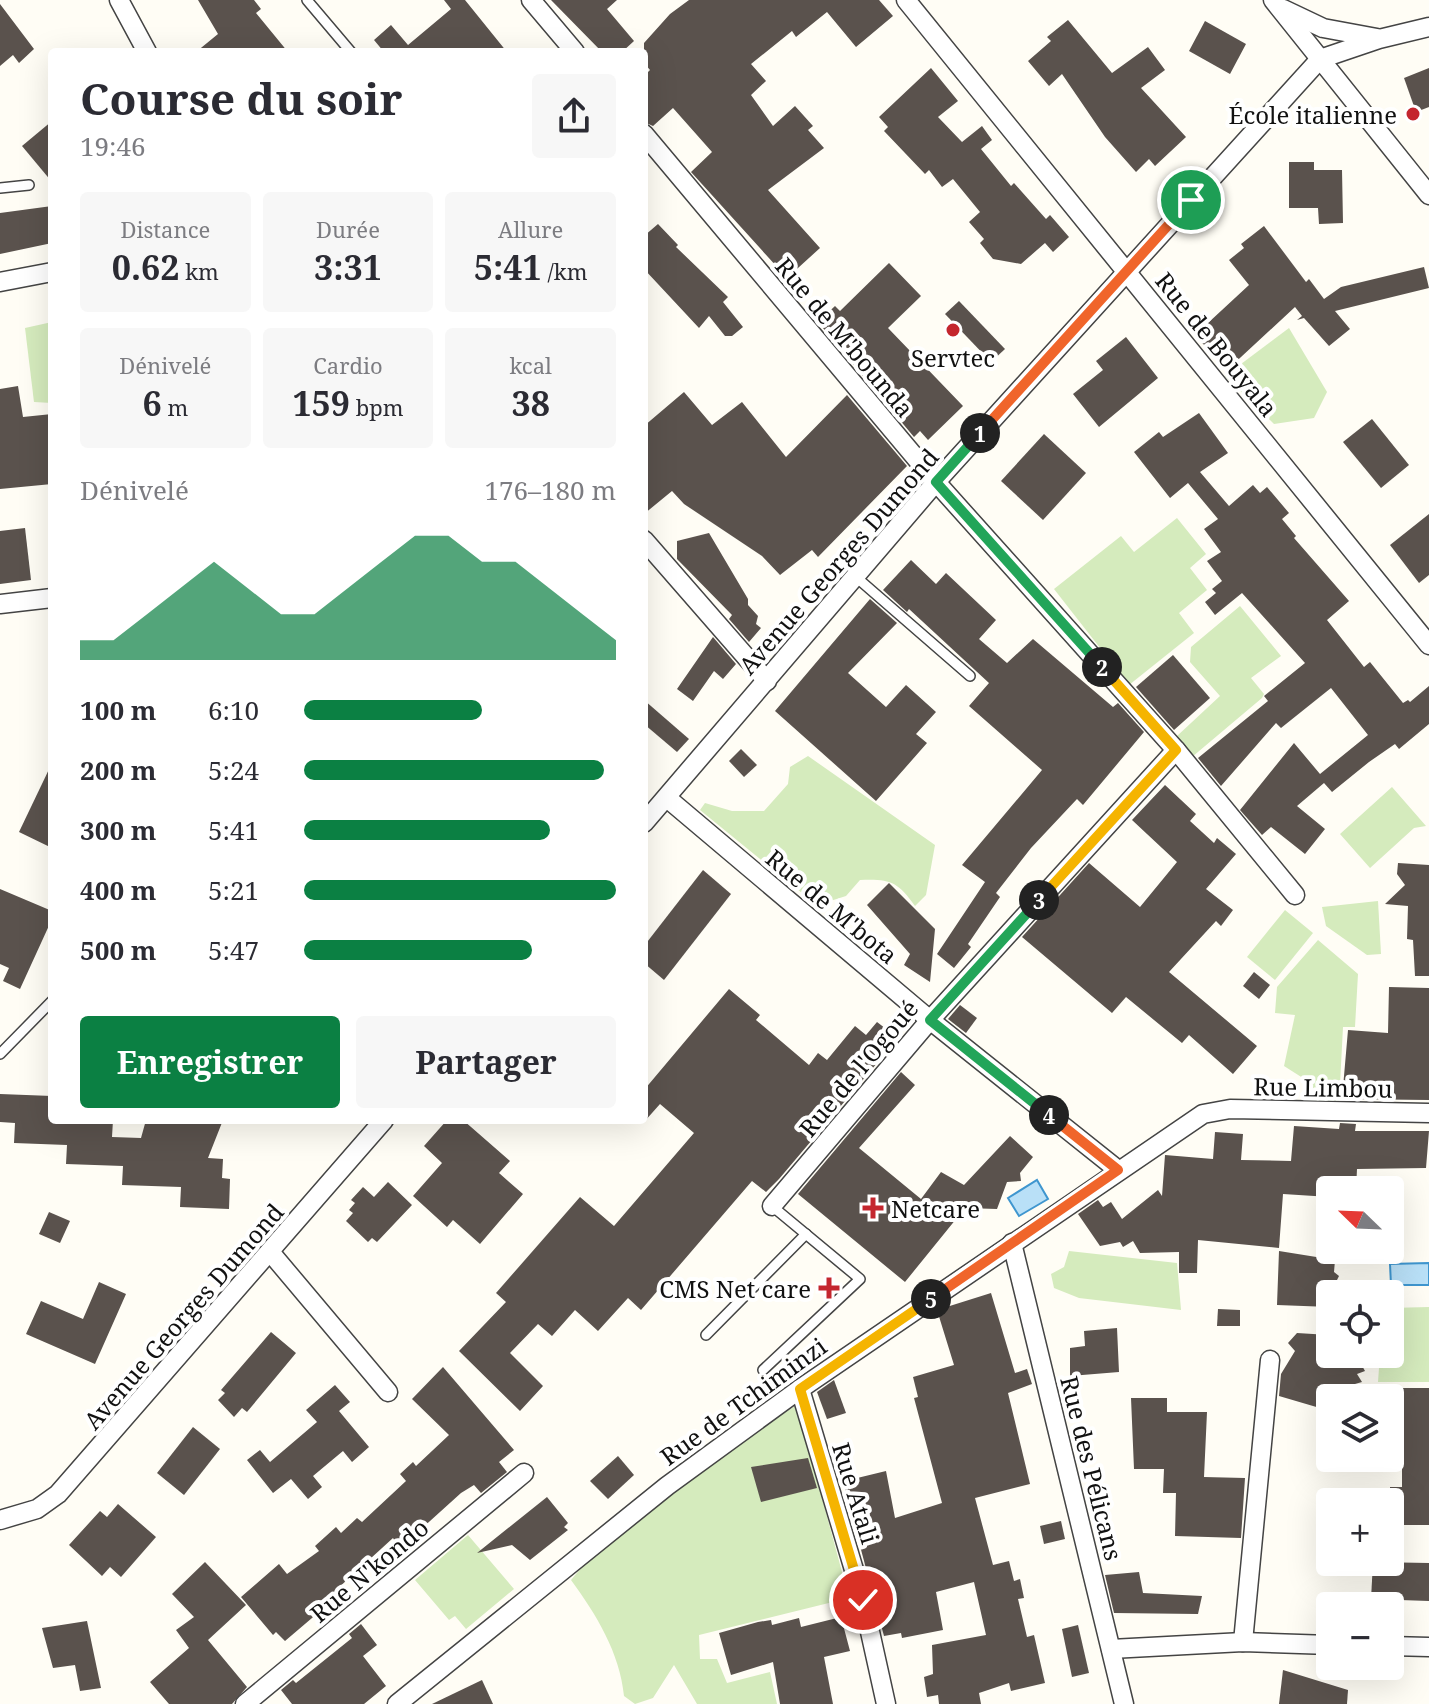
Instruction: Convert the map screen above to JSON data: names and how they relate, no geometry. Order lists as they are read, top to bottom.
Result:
{
  "streets": {
    "street": [
      "Rue de M'bounda",
      "Rue de Bouyala",
      "Avenue Georges Dumond",
      "Rue de M'bota",
      "Rue de l'Ogoué",
      "Rue Limbou",
      "Rue de Tchiminzi",
      "Rue des Pélicans",
      "Rue Atali",
      "Rue N'kondo"
    ]
  },
  "crossings": [
    ["Rue de M'bounda", "Avenue Georges Dumond"],
    ["Rue de M'bounda", "Rue de l'Ogoué"],
    ["Rue de Bouyala", "Avenue Georges Dumond"],
    ["Avenue Georges Dumond", "Rue de M'bota"],
    ["Rue de M'bota", "Rue de l'Ogoué"],
    ["Rue de M'bota", "Rue de Tchiminzi"],
    ["Rue Limbou", "Rue de Tchiminzi"],
    ["Rue de Tchiminzi", "Rue des Pélicans"],
    ["Rue de Tchiminzi", "Rue Atali"]
  ],
  "places": {
    "other": ["École italienne", "Servtec"],
    "health": ["Netcare", "CMS Net care"]
  },
  "north": "top left",
  "page": {
    "heading": ["Course du soir", "19:46"],
    "stats": [
      ["Distance", "0.62 km"],
      ["Durée", "3:31"],
      ["Allure", "5:41 /km"],
      ["Dénivelé", "6 m"],
      ["Cardio", "159 bpm"],
      ["kcal", "38"]
    ],
    "pins": [
      "1",
      "2",
      "3",
      "4",
      "5"
    ],
    "chart": ["Dénivelé", "176–180 m"],
    "list": [
      {
        "name": "100 m",
        "note": "6:10"
      },
      {
        "name": "200 m",
        "note": "5:24"
      },
      {
        "name": "300 m",
        "note": "5:41"
      },
      {
        "name": "400 m",
        "note": "5:21"
      },
      {
        "name": "500 m",
        "note": "5:47"
      }
    ],
    "buttons": ["Enregistrer", "Partager"],
    "map_buttons": ["+", "−"]
  }
}
